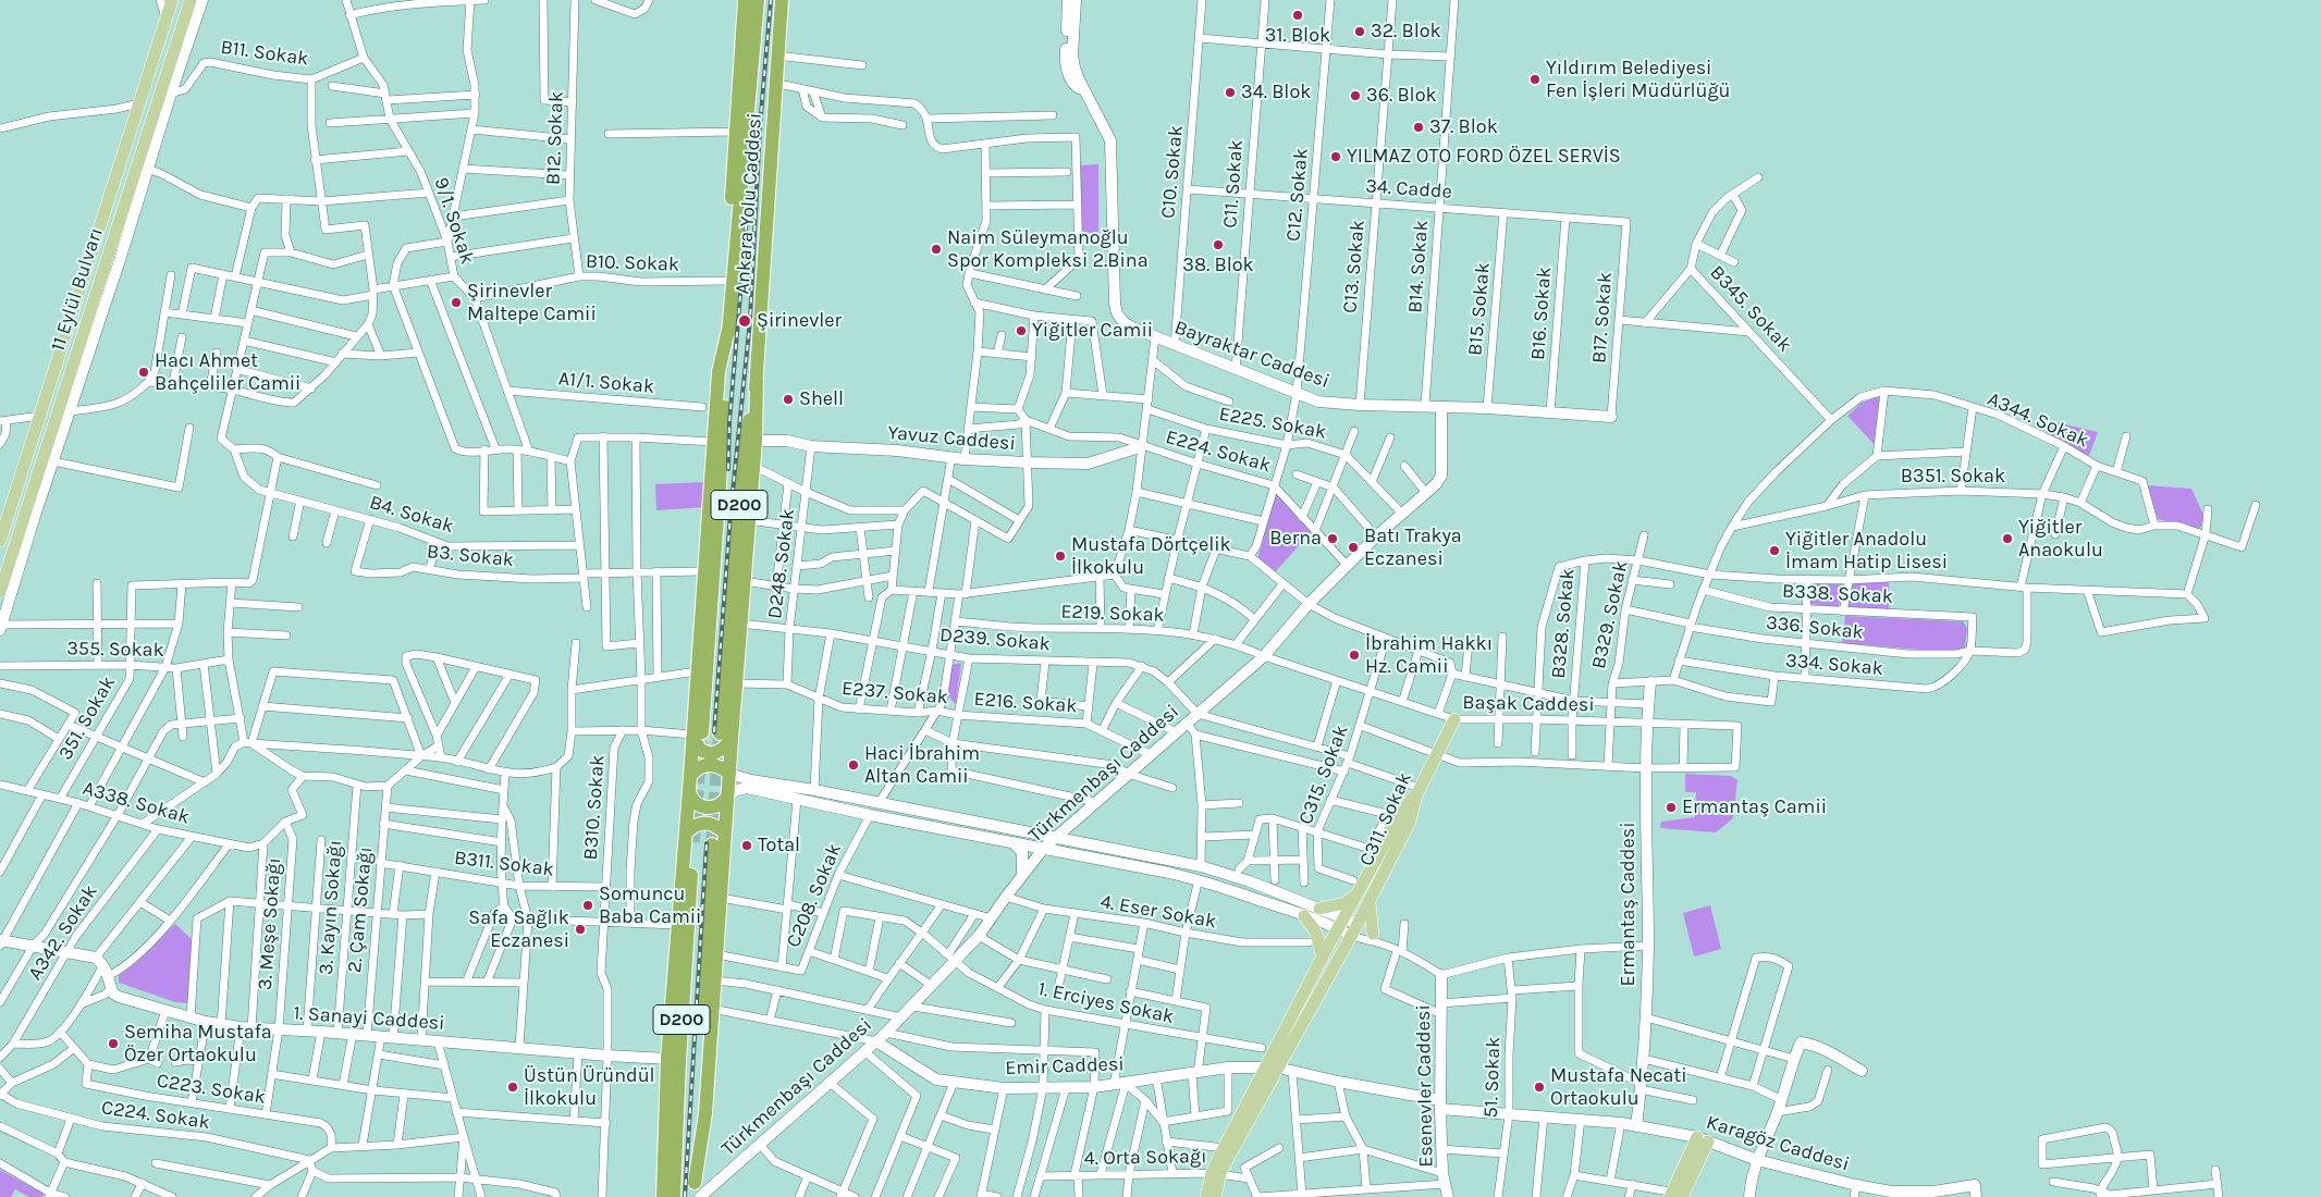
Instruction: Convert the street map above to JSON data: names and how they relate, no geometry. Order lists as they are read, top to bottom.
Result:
{
  "streets": {
    "highway": ["Ankara Yolu Caddesi", "D200"],
    "main road": [
      "11 Eylül Bulvarı",
      "Bayraktar Caddesi",
      "Yavuz Caddesi",
      "Türkmenbaşı Caddesi",
      "C311. Sokak",
      "Ermantaş Caddesi",
      "1. Sanayi Caddesi",
      "Emir Caddesi",
      "Esenevler Caddesi",
      "Karagöz Caddesi"
    ],
    "street": [
      "B11. Sokak",
      "B12. Sokak",
      "C10. Sokak",
      "C11. Sokak",
      "34. Cadde",
      "C12. Sokak",
      "9/1. Sokak",
      "B10. Sokak",
      "C13. Sokak",
      "B14. Sokak",
      "B15. Sokak",
      "B345. Sokak",
      "B16. Sokak",
      "B17. Sokak",
      "A1/1. Sokak",
      "A344. Sokak",
      "E225. Sokak",
      "E224. Sokak",
      "B351. Sokak",
      "B4. Sokak",
      "B3. Sokak",
      "D248. Sokak",
      "B338. Sokak",
      "E219. Sokak",
      "B329. Sokak",
      "B328. Sokak",
      "336. Sokak",
      "D239. Sokak",
      "355. Sokak",
      "334. Sokak",
      "E237. Sokak",
      "E216. Sokak",
      "Başak Caddesi",
      "351. Sokak",
      "C315. Sokak",
      "A338. Sokak",
      "B310. Sokak",
      "B311. Sokak",
      "C208. Sokak",
      "3. Kayın Sokağı",
      "2. Çam Sokağı",
      "4. Eser Sokak",
      "3. Meşe Sokağı",
      "A342. Sokak",
      "1. Erciyes Sokak",
      "51. Sokak",
      "C223. Sokak",
      "C224. Sokak",
      "4. Orta Sokağı"
    ]
  },
  "crossings": [
    ["B11. Sokak", "9/1. Sokak"],
    ["B12. Sokak", "B10. Sokak"],
    ["C10. Sokak", "34. Cadde"],
    ["C10. Sokak", "Bayraktar Caddesi"],
    ["C11. Sokak", "34. Cadde"],
    ["C11. Sokak", "Bayraktar Caddesi"],
    ["34. Cadde", "C12. Sokak"],
    ["34. Cadde", "C13. Sokak"],
    ["34. Cadde", "B14. Sokak"],
    ["34. Cadde", "B15. Sokak"],
    ["34. Cadde", "B16. Sokak"],
    ["34. Cadde", "B17. Sokak"],
    ["C12. Sokak", "Bayraktar Caddesi"],
    ["C12. Sokak", "E225. Sokak"],
    ["C12. Sokak", "E224. Sokak"],
    ["9/1. Sokak", "B10. Sokak"],
    ["9/1. Sokak", "A1/1. Sokak"],
    ["C13. Sokak", "Bayraktar Caddesi"],
    ["B14. Sokak", "Bayraktar Caddesi"],
    ["B15. Sokak", "Bayraktar Caddesi"],
    ["B345. Sokak", "A344. Sokak"],
    ["B16. Sokak", "Bayraktar Caddesi"],
    ["B17. Sokak", "Bayraktar Caddesi"],
    ["Bayraktar Caddesi", "Türkmenbaşı Caddesi"],
    ["A344. Sokak", "B351. Sokak"],
    ["A344. Sokak", "B338. Sokak"],
    ["A344. Sokak", "336. Sokak"],
    ["A344. Sokak", "334. Sokak"],
    ["E225. Sokak", "Türkmenbaşı Caddesi"],
    ["Yavuz Caddesi", "E224. Sokak"],
    ["Yavuz Caddesi", "D248. Sokak"],
    ["E224. Sokak", "Türkmenbaşı Caddesi"],
    ["B4. Sokak", "B3. Sokak"],
    ["D248. Sokak", "D239. Sokak"],
    ["D248. Sokak", "E237. Sokak"],
    ["B338. Sokak", "336. Sokak"],
    ["B338. Sokak", "334. Sokak"],
    ["E219. Sokak", "Başak Caddesi"],
    ["E219. Sokak", "Türkmenbaşı Caddesi"],
    ["B329. Sokak", "336. Sokak"],
    ["B329. Sokak", "Başak Caddesi"],
    ["B328. Sokak", "Başak Caddesi"],
    ["336. Sokak", "334. Sokak"],
    ["D239. Sokak", "Türkmenbaşı Caddesi"],
    ["355. Sokak", "351. Sokak"],
    ["E237. Sokak", "E216. Sokak"],
    ["E216. Sokak", "Türkmenbaşı Caddesi"],
    ["Başak Caddesi", "Türkmenbaşı Caddesi"],
    ["Başak Caddesi", "C315. Sokak"],
    ["Başak Caddesi", "C311. Sokak"],
    ["Başak Caddesi", "Ermantaş Caddesi"],
    ["351. Sokak", "A338. Sokak"],
    ["Türkmenbaşı Caddesi", "4. Eser Sokak"],
    ["Türkmenbaşı Caddesi", "1. Erciyes Sokak"],
    ["Türkmenbaşı Caddesi", "Emir Caddesi"],
    ["A338. Sokak", "A342. Sokak"],
    ["B310. Sokak", "B311. Sokak"],
    ["B310. Sokak", "1. Sanayi Caddesi"],
    ["C311. Sokak", "4. Orta Sokağı"],
    ["B311. Sokak", "2. Çam Sokağı"],
    ["Ermantaş Caddesi", "Karagöz Caddesi"],
    ["3. Kayın Sokağı", "1. Sanayi Caddesi"],
    ["2. Çam Sokağı", "1. Sanayi Caddesi"],
    ["3. Meşe Sokağı", "1. Sanayi Caddesi"],
    ["3. Meşe Sokağı", "C223. Sokak"],
    ["51. Sokak", "Karagöz Caddesi"],
    ["Esenevler Caddesi", "Karagöz Caddesi"]
  ],
  "places": [
    "31. Blok",
    "32. Blok",
    "Yıldırım Belediyesi Fen İşleri Müdürlüğü",
    "34. Blok",
    "36. Blok",
    "37. Blok",
    "YILMAZ OTO FORD ÖZEL SERVİS",
    "38. Blok",
    "Naim Süleymanoğlu Spor Kompleksi 2.Bina",
    "Şirinevler Maltepe Camii",
    "Şirinevler",
    "Yiğitler Camii",
    "Hacı Ahmet Bahçeliler Camii",
    "Shell",
    "Berna",
    "Yiğitler Anaokulu",
    "Batı Trakya Eczanesi",
    "Yiğitler Anadolu İmam Hatip Lisesi",
    "Mustafa Dörtçelik İlkokulu",
    "İbrahim Hakkı Hz. Camii",
    "Haci İbrahim Altan Camii",
    "Ermantaş Camii",
    "Total",
    "Somuncu Baba Camii",
    "Safa Sağlık Eczanesi",
    "Semiha Mustafa Özer Ortaokulu",
    "Üstün Üründül İlkokulu",
    "Mustafa Necati Ortaokulu"
  ]
}
